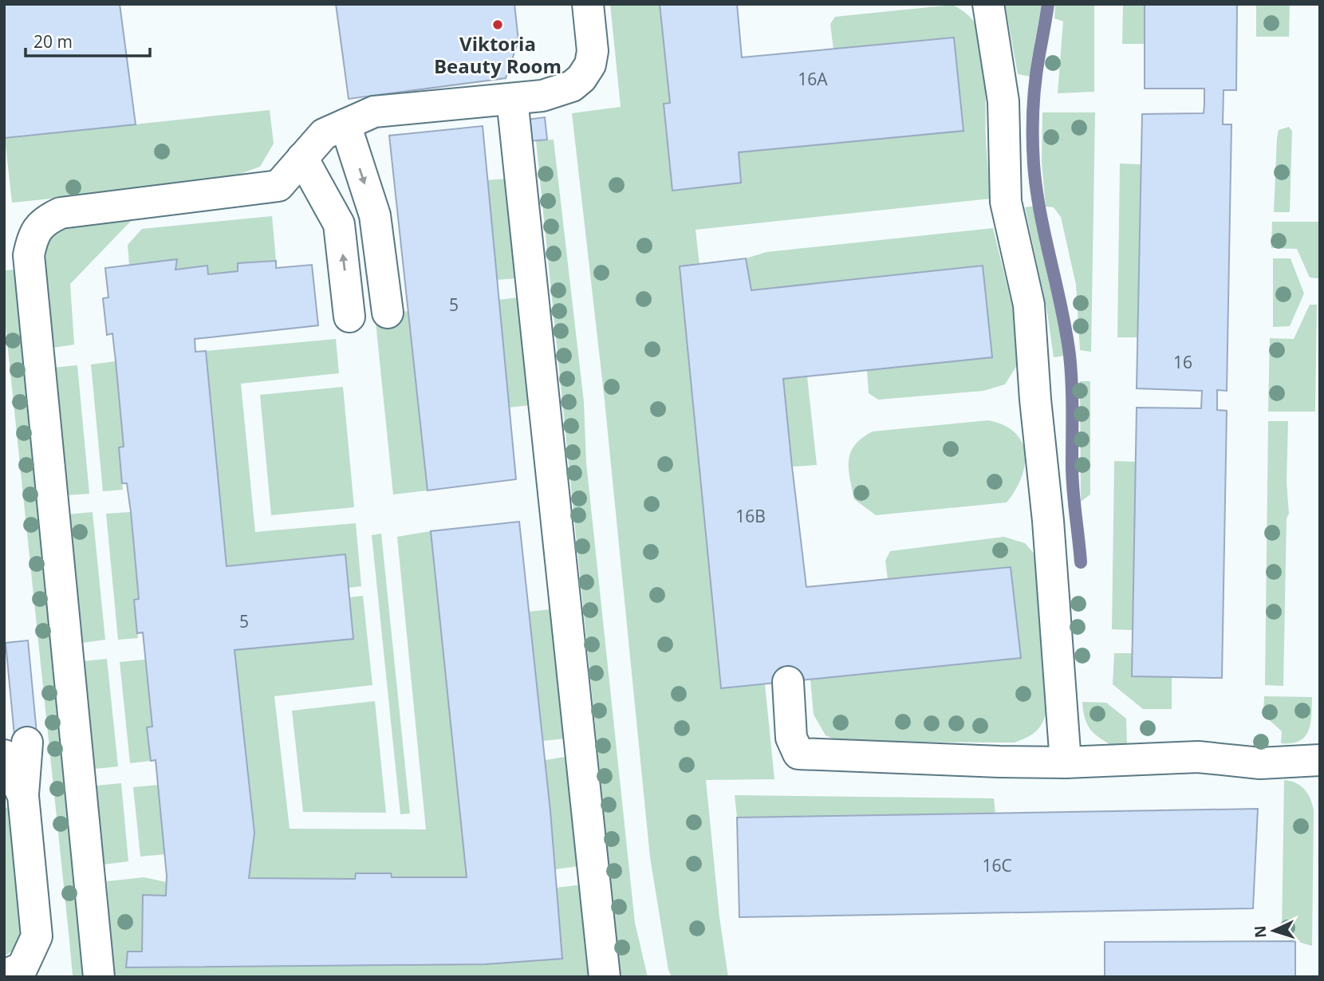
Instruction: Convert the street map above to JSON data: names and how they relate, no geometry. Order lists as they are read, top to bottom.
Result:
{
  "places": ["Viktoria Beauty Room"],
  "house_numbers": [
    "16A",
    "5",
    "16",
    "16B",
    "5",
    "16C"
  ],
  "scale_bar": "20 m",
  "north": "left"
}
